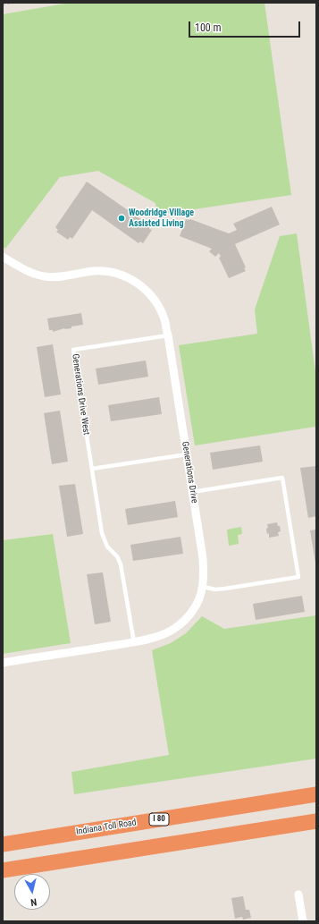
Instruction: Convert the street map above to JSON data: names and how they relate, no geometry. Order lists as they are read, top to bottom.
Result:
{
  "streets": {
    "highway": ["I 80", "Indiana Toll Road"],
    "street": ["Generations Drive"],
    "lane": ["Generations Drive West"]
  },
  "crossings": [
    ["Generations Drive West", "Generations Drive"]
  ],
  "places": ["Woodridge Village Assisted Living"],
  "scale_bar": "100 m",
  "north": "bottom"
}
